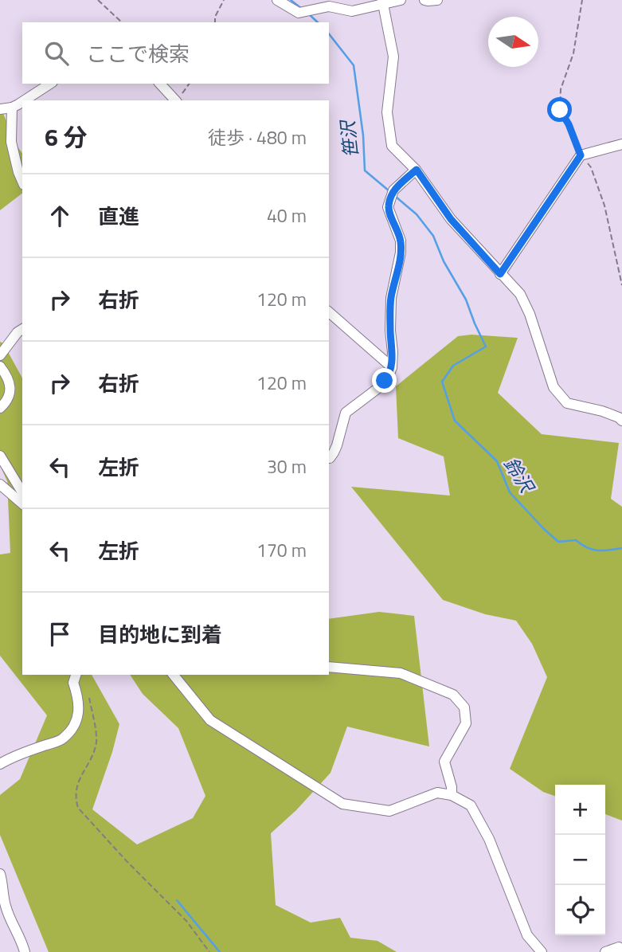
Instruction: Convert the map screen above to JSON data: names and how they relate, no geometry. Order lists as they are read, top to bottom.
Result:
{
  "water": ["笹沢", "鈴沢"],
  "north": "right",
  "page": {
    "search": "ここで検索",
    "heading": ["6 分", "徒歩 · 480 m"],
    "list": [
      ["直進", "40 m"],
      ["右折", "120 m"],
      ["右折", "120 m"],
      ["左折", "30 m"],
      ["左折", "170 m"],
      "目的地に到着"
    ],
    "map_buttons": ["+", "−"]
  }
}
